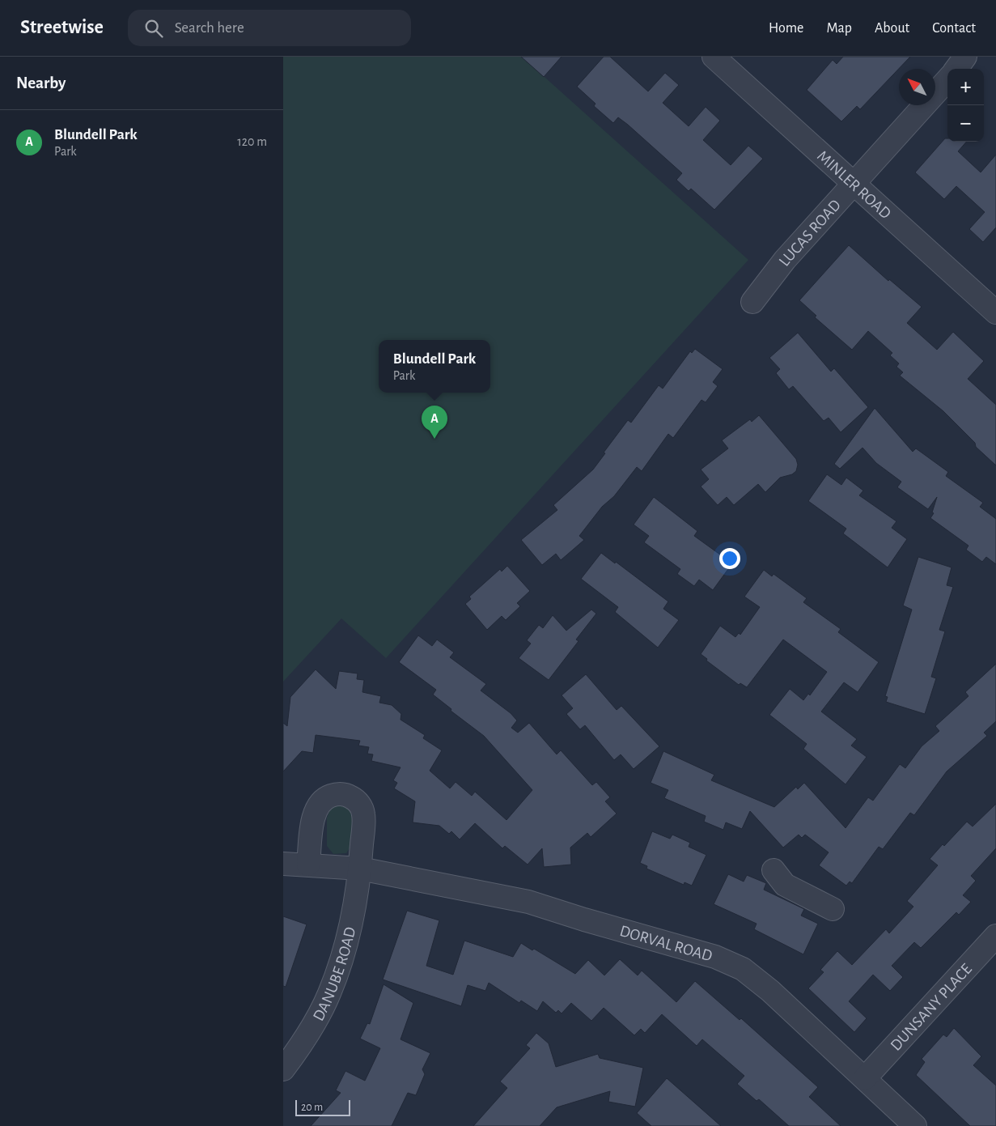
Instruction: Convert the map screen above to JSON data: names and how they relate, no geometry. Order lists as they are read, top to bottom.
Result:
{
  "streets": {
    "street": [
      "MINLER ROAD",
      "LUCAS ROAD",
      "DORVAL ROAD",
      "DANUBE ROAD",
      "DUNSANY PLACE"
    ]
  },
  "crossings": [
    ["MINLER ROAD", "LUCAS ROAD"],
    ["DORVAL ROAD", "DANUBE ROAD"],
    ["DORVAL ROAD", "DUNSANY PLACE"]
  ],
  "scale_bar": "20 m",
  "north": "top left",
  "page": {
    "header": "Streetwise",
    "search": "Search here",
    "nav": [
      "Home",
      "Map",
      "About",
      "Contact"
    ],
    "heading": "Nearby",
    "map_buttons": ["+", "−"],
    "list": [
      {
        "mark": "A",
        "name": "Blundell Park",
        "note": "Park",
        "value": "120 m"
      }
    ],
    "popup": ["Blundell Park", "Park"],
    "pins": "A",
    "scale": "20 m"
  }
}
